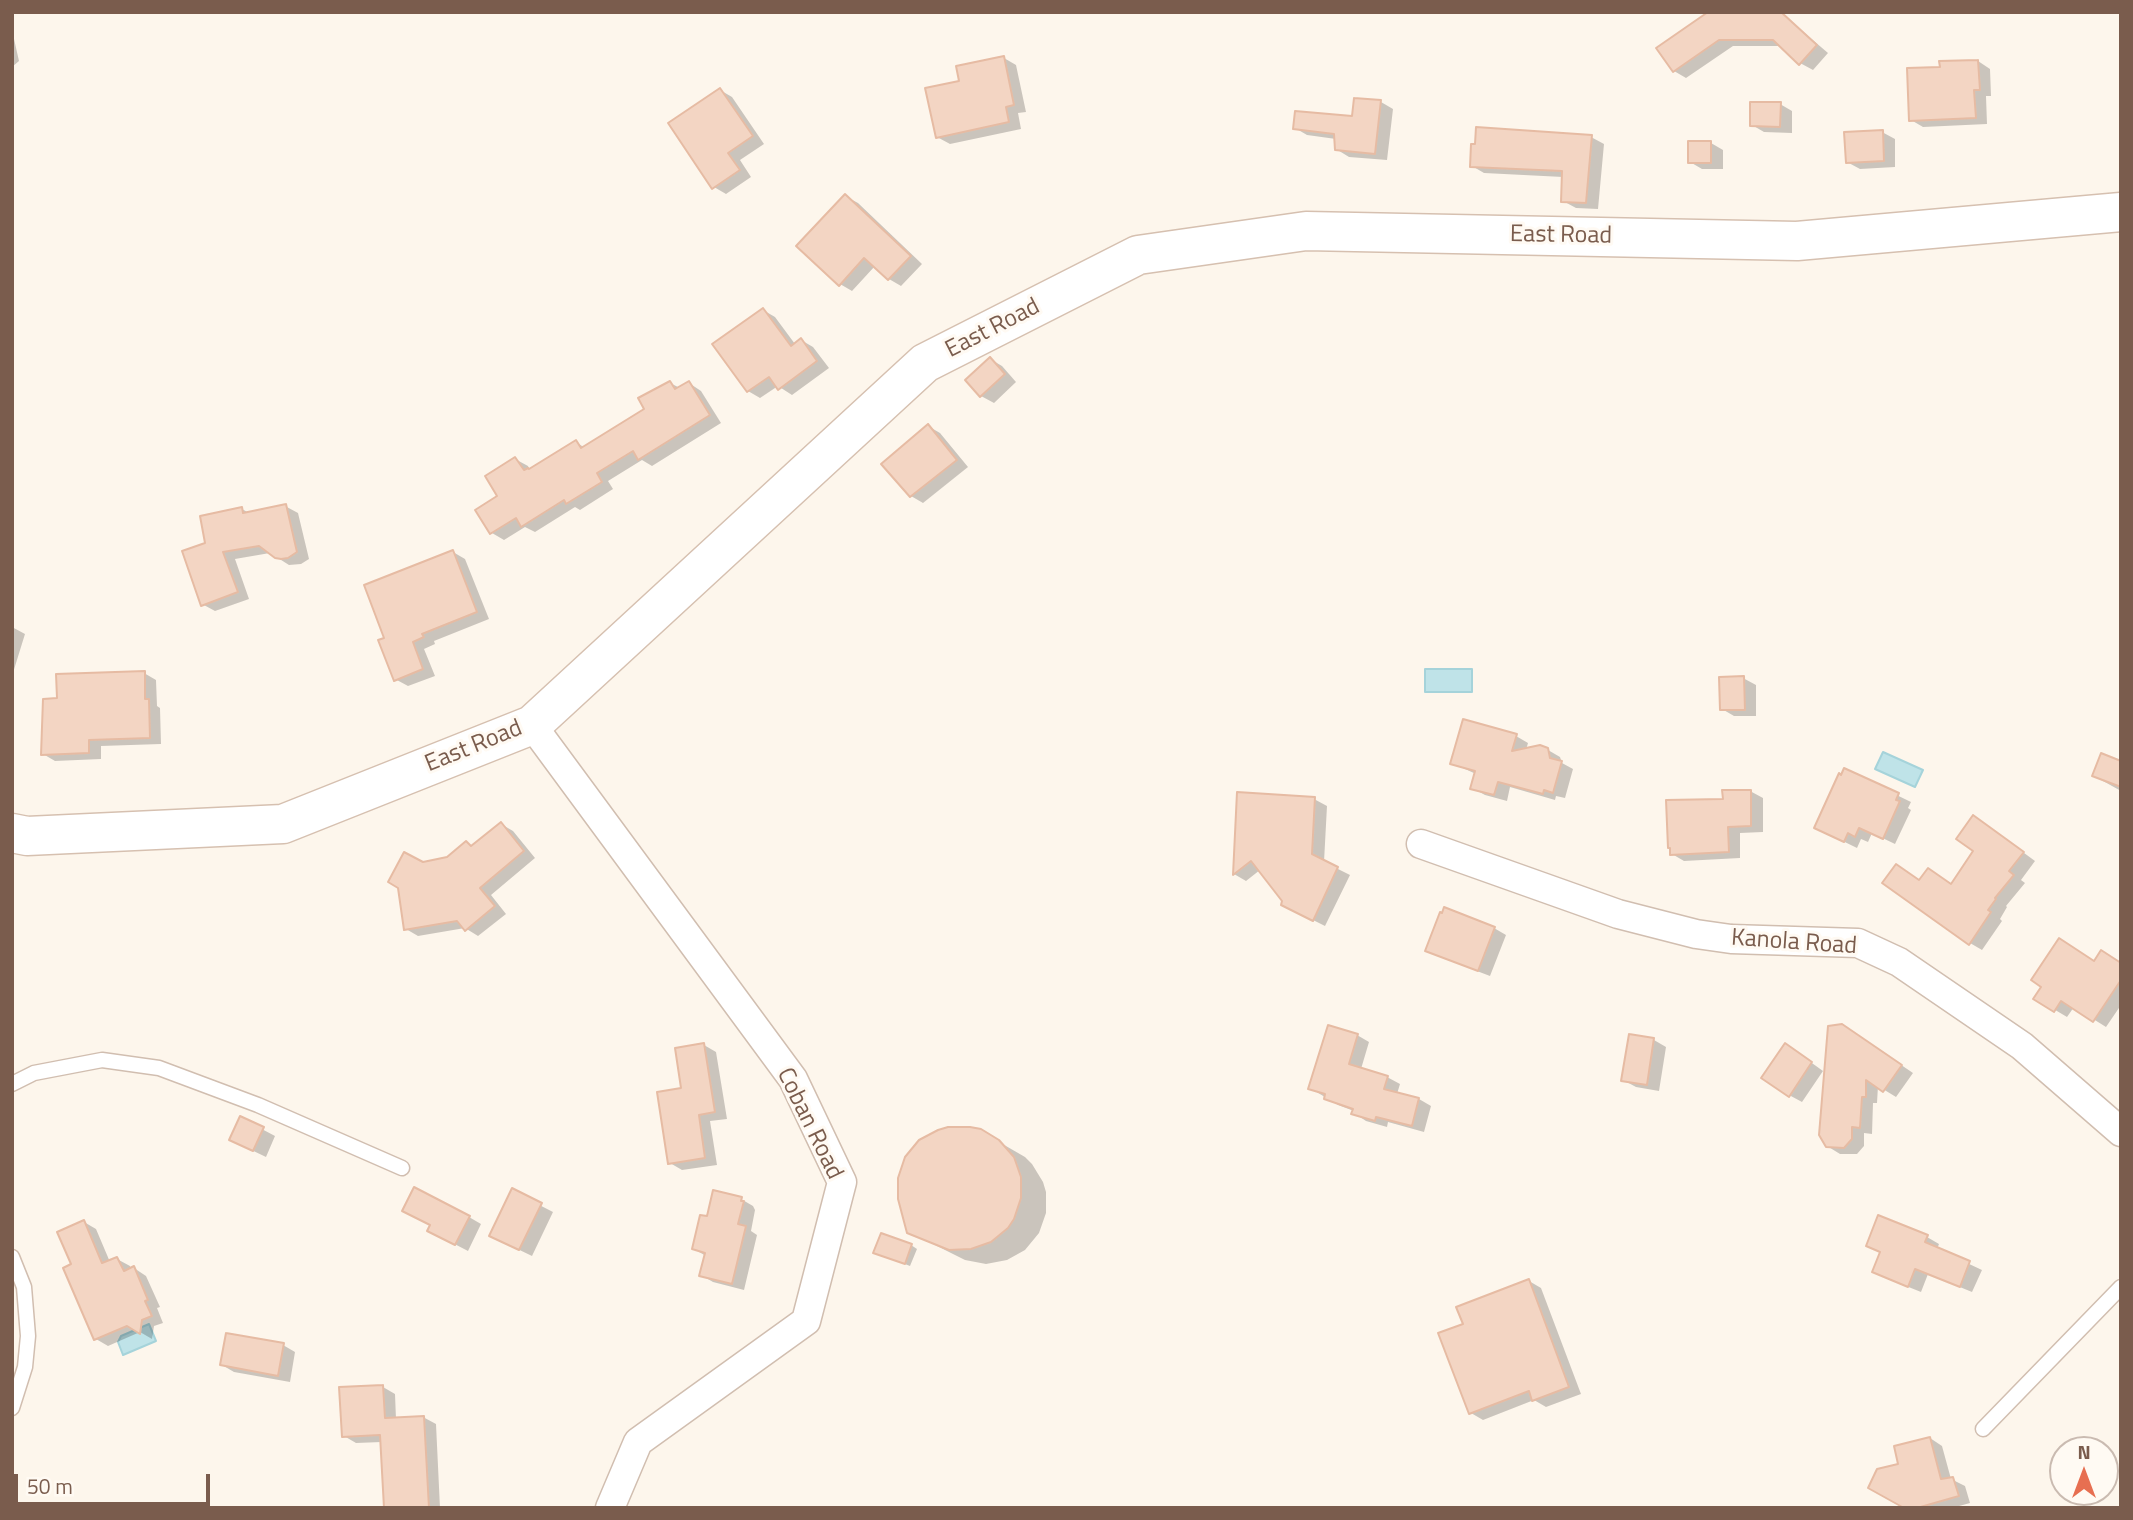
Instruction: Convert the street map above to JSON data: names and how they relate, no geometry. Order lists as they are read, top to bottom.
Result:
{
  "streets": {
    "street": ["East Road", "Kanola Road", "Coban Road"]
  },
  "crossings": [
    ["East Road", "Coban Road"]
  ],
  "scale_bar": "50 m",
  "north": "top"
}
